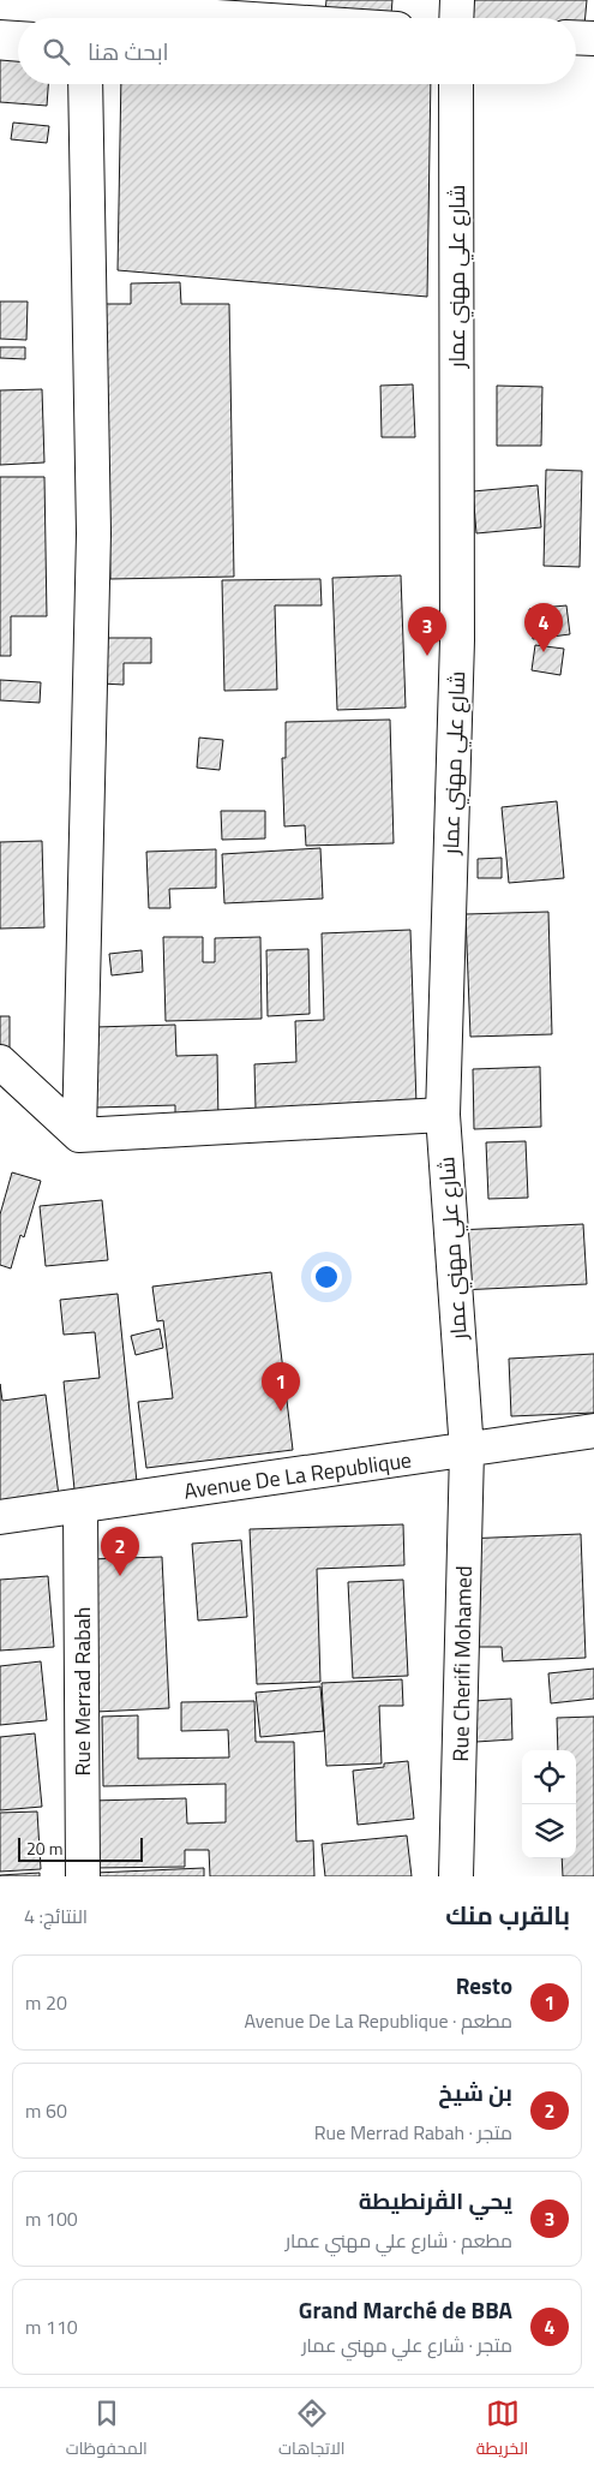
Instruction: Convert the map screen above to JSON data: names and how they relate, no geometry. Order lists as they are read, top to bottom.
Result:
{
  "streets": {
    "street": [
      "شارع علي مهني عمار",
      "Avenue De La Republique",
      "Rue Cherifi Mohamed",
      "Rue Merrad Rabah"
    ]
  },
  "crossings": [
    ["شارع علي مهني عمار", "Avenue De La Republique"],
    ["شارع علي مهني عمار", "Rue Cherifi Mohamed"],
    ["Avenue De La Republique", "Rue Cherifi Mohamed"],
    ["Avenue De La Republique", "Rue Merrad Rabah"]
  ],
  "scale_bar": "20 m",
  "page": {
    "search": "ابحث هنا",
    "pins": [
      "4",
      "3",
      "1",
      "2"
    ],
    "scale": "20 m",
    "heading": ["بالقرب منك", "النتائج: 4"],
    "list": [
      {
        "mark": "1",
        "name": "Resto",
        "note": "مطعم · Avenue De La Republique",
        "value": "20 m"
      },
      {
        "mark": "2",
        "name": "بن شيخ",
        "note": "متجر · Rue Merrad Rabah",
        "value": "60 m"
      },
      {
        "mark": "3",
        "name": "يحي الڤرنطيطة",
        "note": "مطعم · شارع علي مهني عمار",
        "value": "100 m"
      },
      {
        "mark": "4",
        "name": "Grand Marché de BBA",
        "note": "متجر · شارع علي مهني عمار",
        "value": "110 m"
      }
    ],
    "nav": ["الخريطة", "الاتجاهات", "المحفوظات"]
  }
}
